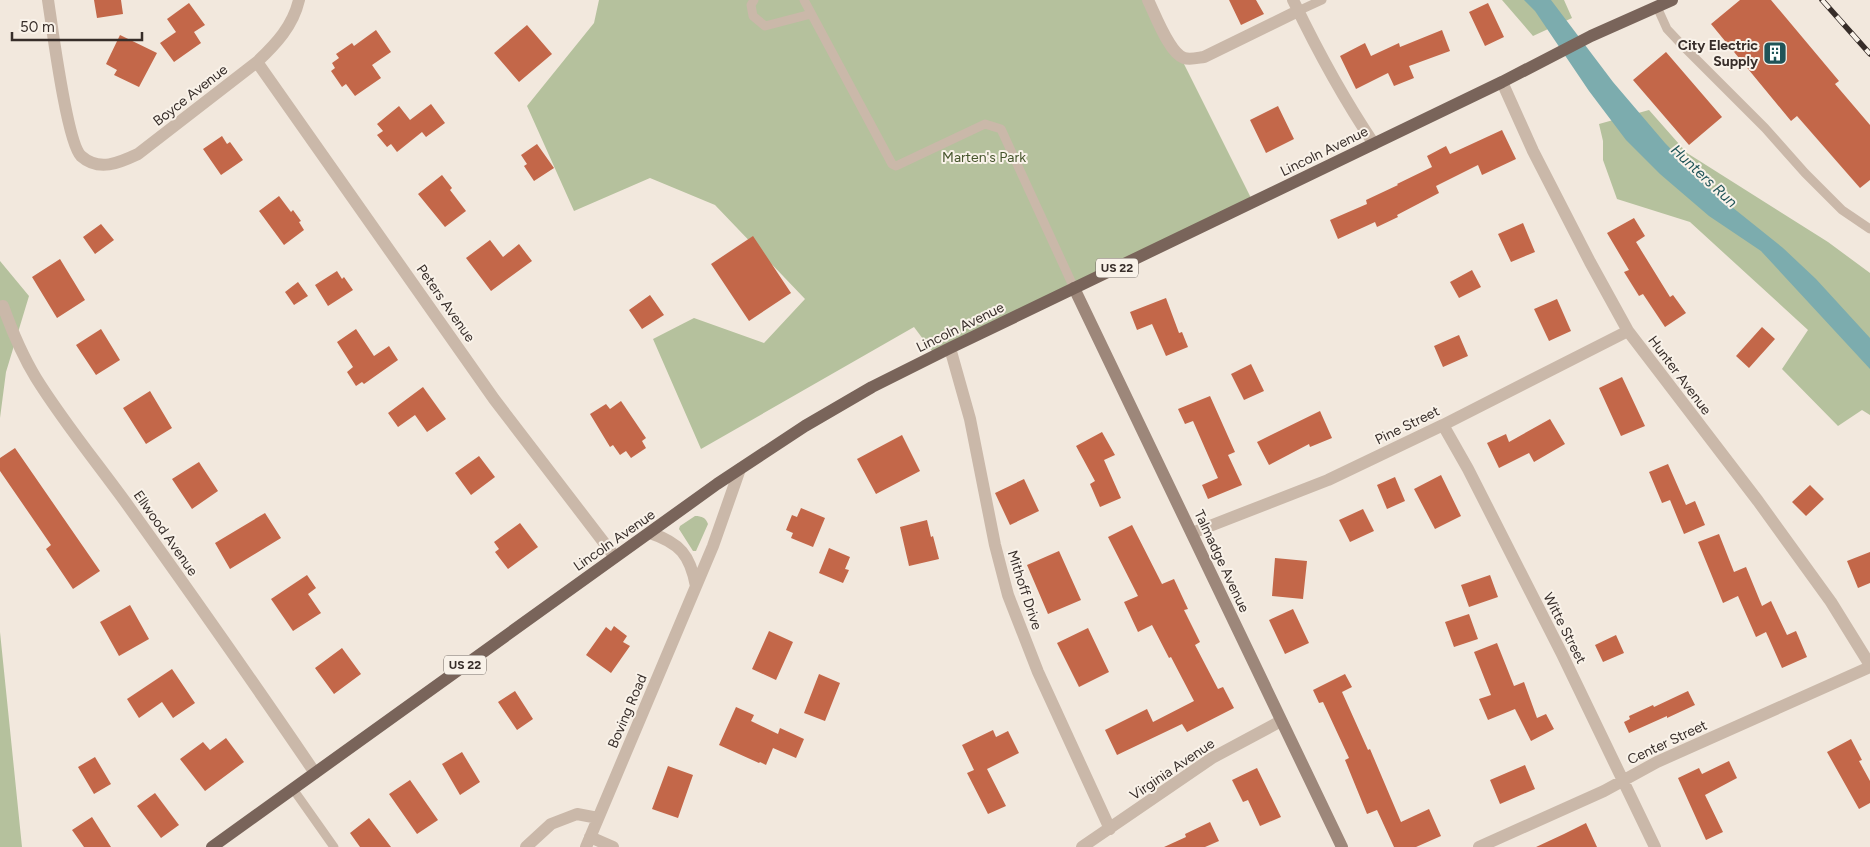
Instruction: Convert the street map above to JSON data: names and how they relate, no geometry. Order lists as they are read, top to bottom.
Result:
{
  "streets": {
    "main road": ["Lincoln Avenue", "US 22"],
    "street": [
      "Boyce Avenue",
      "Peters Avenue",
      "Hunter Avenue",
      "Pine Street",
      "Ellwood Avenue",
      "Talmadge Avenue",
      "Mithoff Drive",
      "Witte Street",
      "Boving Road",
      "Center Street",
      "Virginia Avenue"
    ]
  },
  "crossings": [
    ["Boyce Avenue", "Peters Avenue"],
    ["Lincoln Avenue", "US 22"],
    ["Lincoln Avenue", "Peters Avenue"],
    ["Lincoln Avenue", "Hunter Avenue"],
    ["Lincoln Avenue", "Ellwood Avenue"],
    ["Lincoln Avenue", "Talmadge Avenue"],
    ["Lincoln Avenue", "Mithoff Drive"],
    ["Lincoln Avenue", "Boving Road"],
    ["US 22", "Ellwood Avenue"],
    ["Hunter Avenue", "Pine Street"],
    ["Hunter Avenue", "Center Street"],
    ["Pine Street", "Talmadge Avenue"],
    ["Pine Street", "Witte Street"],
    ["Talmadge Avenue", "Virginia Avenue"],
    ["Mithoff Drive", "Virginia Avenue"],
    ["Witte Street", "Center Street"]
  ],
  "water": ["Hunters Run"],
  "parks": ["Marten's Park"],
  "places": {
    "building": ["City Electric Supply"]
  },
  "scale_bar": "50 m"
}
